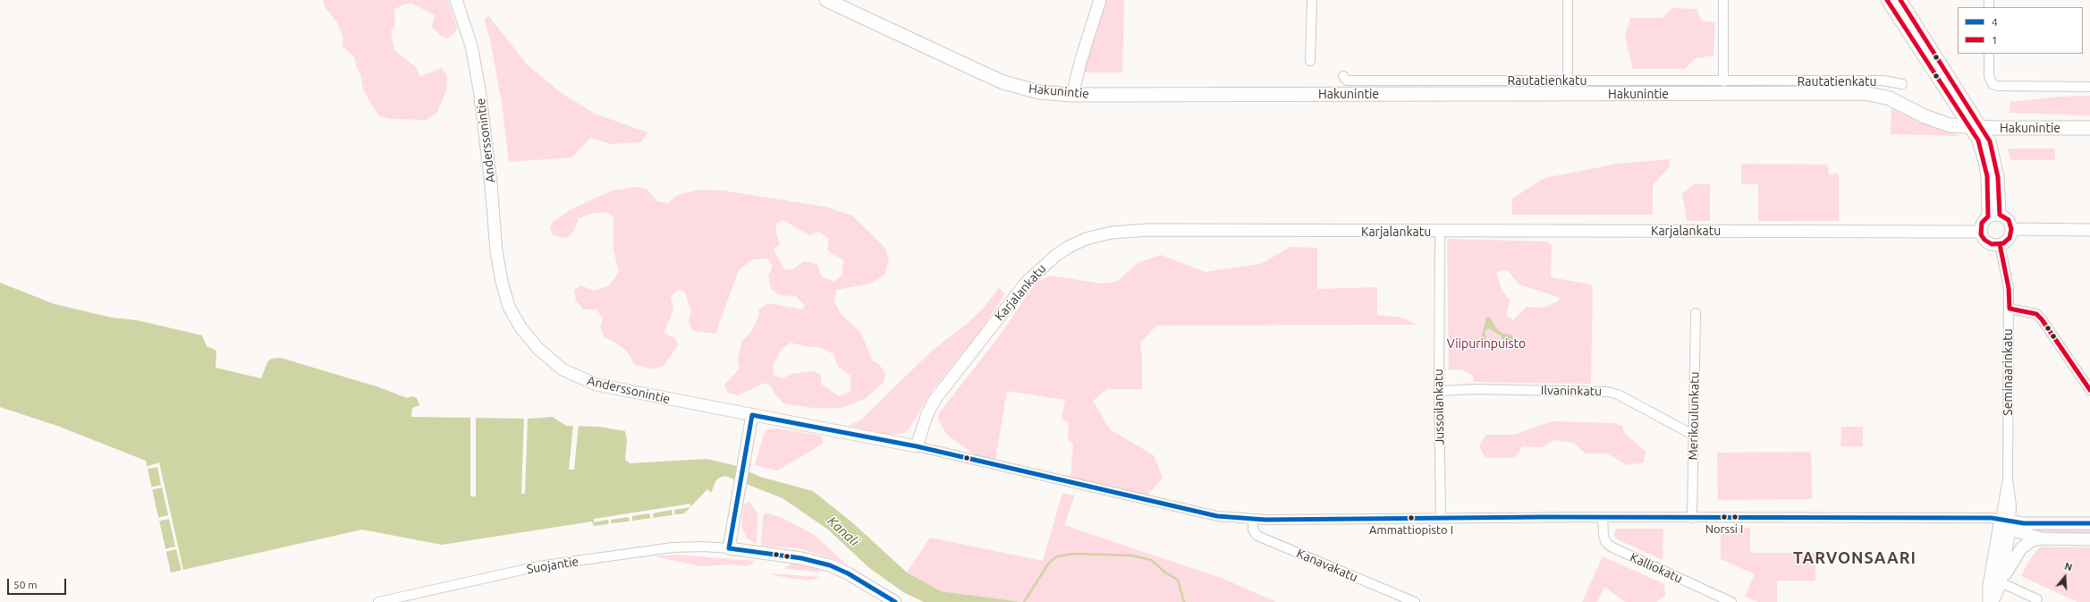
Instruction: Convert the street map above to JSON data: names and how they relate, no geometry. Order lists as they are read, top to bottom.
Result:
{
  "streets": {
    "highway": ["Hakunintie"],
    "main road": ["Anderssonintie", "Karjalankatu", "Seminaarinkatu"],
    "street": [
      "Rautatienkatu",
      "Ilvaninkatu",
      "Jussoilankatu",
      "Merikoulunkatu",
      "Suojantie",
      "Kanavakatu",
      "Kalliokatu"
    ]
  },
  "crossings": [
    ["Anderssonintie", "Karjalankatu"],
    ["Karjalankatu", "Seminaarinkatu"],
    ["Karjalankatu", "Jussoilankatu"],
    ["Ilvaninkatu", "Jussoilankatu"],
    ["Ilvaninkatu", "Merikoulunkatu"]
  ],
  "districts": ["TARVONSAARI"],
  "water": ["Kanali"],
  "parks": ["Viipurinpuisto"],
  "places": ["Norssi I", "Ammattiopisto I"],
  "lines": ["transit line 1", "transit line 4"],
  "legend": ["4", "1"],
  "scale_bar": "50 m",
  "north": "top"
}
